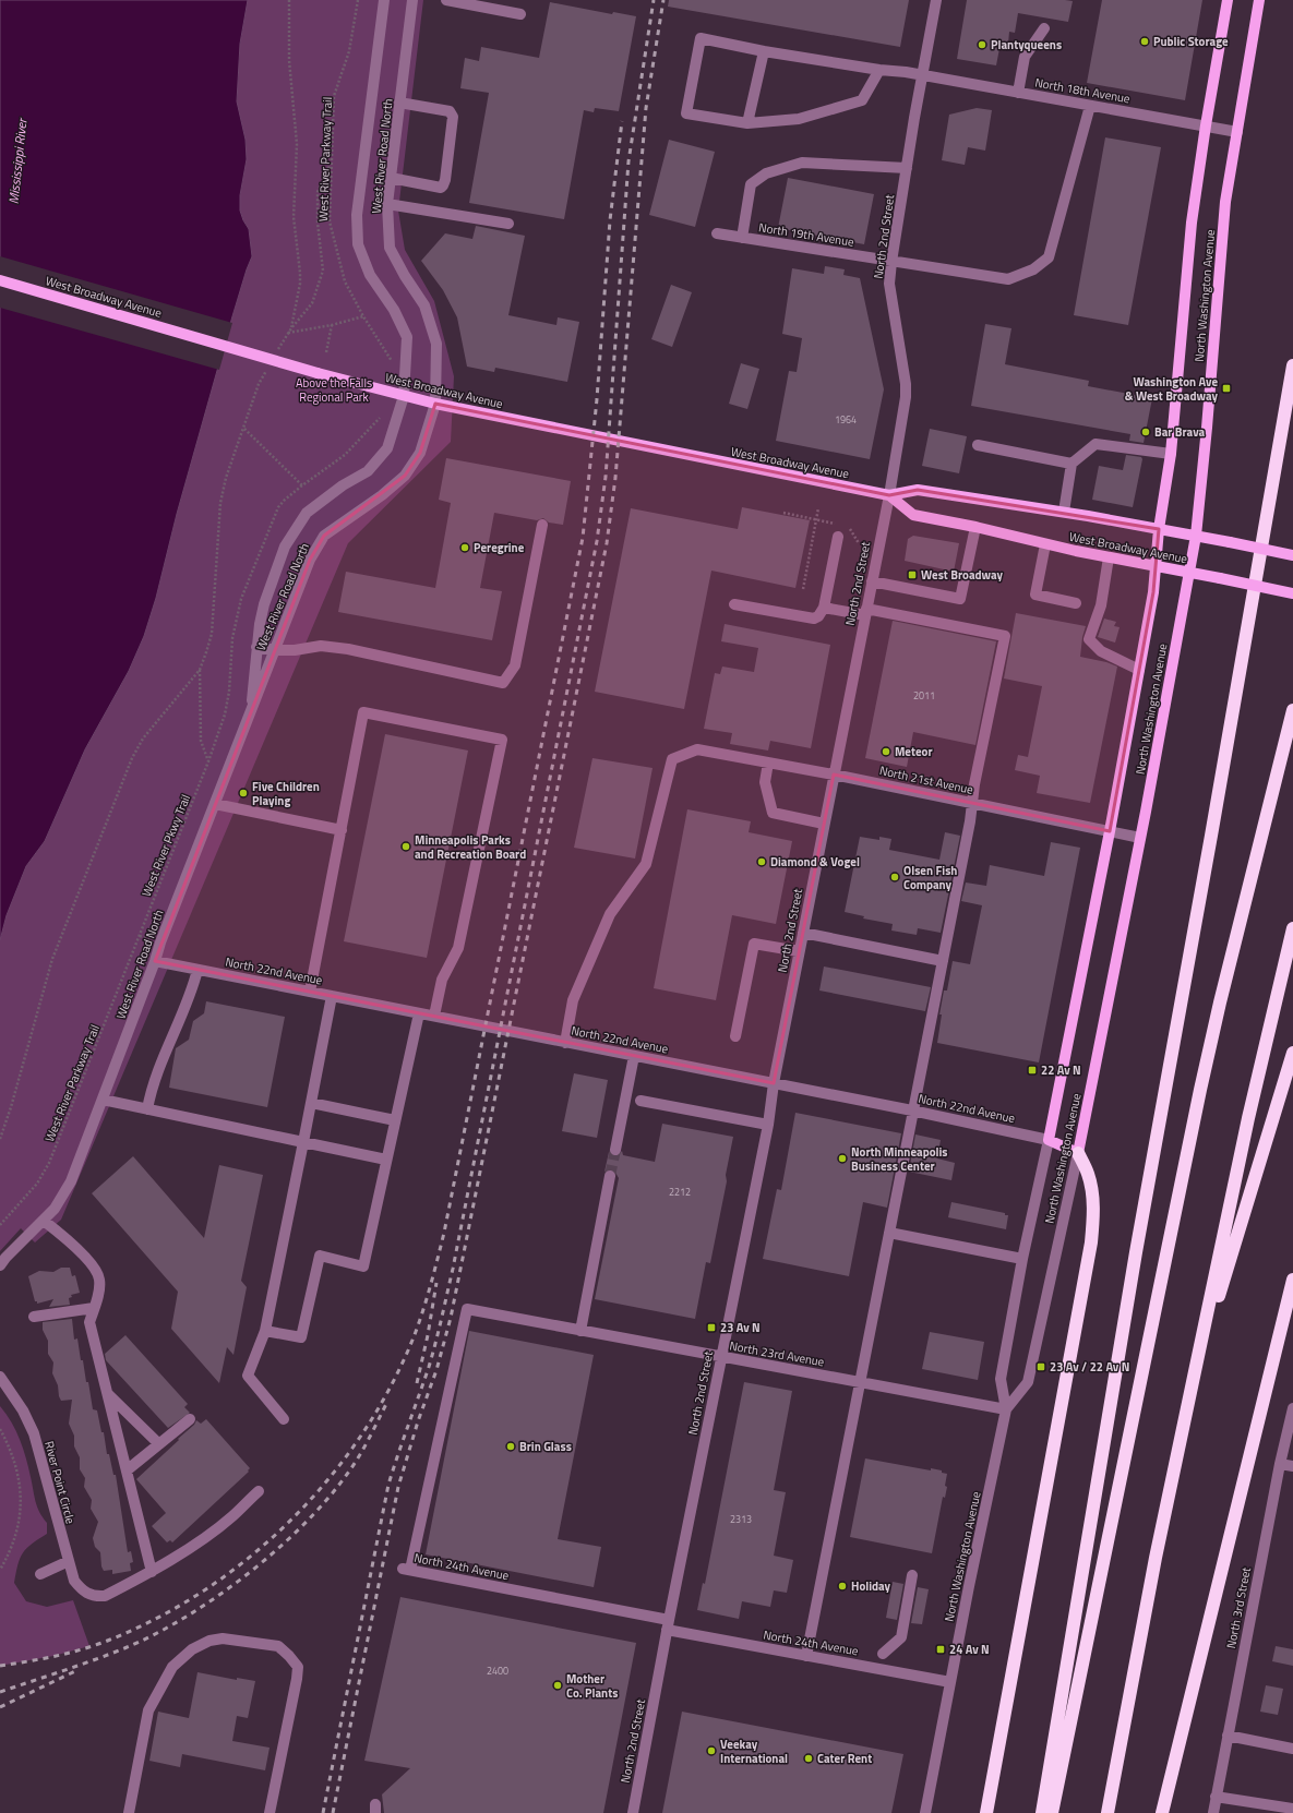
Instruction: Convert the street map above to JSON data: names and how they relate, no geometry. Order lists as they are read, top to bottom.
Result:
{
  "streets": {
    "main road": ["North Washington Avenue", "West Broadway Avenue", "North 22nd Avenue"],
    "street": [
      "North 18th Avenue",
      "West River Road North",
      "North 19th Avenue",
      "North 2nd Street",
      "North 21st Avenue",
      "North 23rd Avenue",
      "River Point Circle",
      "North 24th Avenue",
      "North 3rd Street"
    ],
    "path": ["West River Parkway Trail", "West River Pkwy Trail"]
  },
  "crossings": [
    ["North 18th Avenue", "North 19th Avenue"],
    ["North 18th Avenue", "North 2nd Street"],
    ["North 18th Avenue", "North Washington Avenue"],
    ["West River Road North", "West Broadway Avenue"],
    ["West River Road North", "North 22nd Avenue"],
    ["West River Parkway Trail", "West River Pkwy Trail"],
    ["North 19th Avenue", "North 2nd Street"],
    ["North 2nd Street", "West Broadway Avenue"],
    ["North 2nd Street", "North 21st Avenue"],
    ["North 2nd Street", "North 22nd Avenue"],
    ["North 2nd Street", "North 23rd Avenue"],
    ["North 2nd Street", "North 24th Avenue"],
    ["North Washington Avenue", "West Broadway Avenue"],
    ["North Washington Avenue", "North 21st Avenue"],
    ["North Washington Avenue", "North 22nd Avenue"],
    ["North Washington Avenue", "North 23rd Avenue"],
    ["North Washington Avenue", "North 24th Avenue"],
    ["North 21st Avenue", "North 22nd Avenue"],
    ["North 23rd Avenue", "North 24th Avenue"]
  ],
  "water": ["Mississippi River"],
  "parks": ["Above the Falls Regional Park"],
  "places": {
    "other": [
      "Public Storage",
      "Plantyqueens",
      "Bar Brava",
      "Peregrine",
      "Meteor",
      "Five Children Playing",
      "Minneapolis Parks and Recreation Board",
      "Diamond & Vogel",
      "Olsen Fish Company",
      "North Minneapolis Business Center",
      "Brin Glass",
      "Holiday",
      "Mother Co. Plants",
      "Veekay International",
      "Cater Rent"
    ],
    "transit": [
      "Washington Ave & West Broadway",
      "West Broadway",
      "22 Av N",
      "23 Av N",
      "23 Av / 22 Av N",
      "24 Av N"
    ]
  },
  "house_numbers": [
    "1964",
    "2011",
    "2212",
    "2313",
    "2400"
  ]
}
